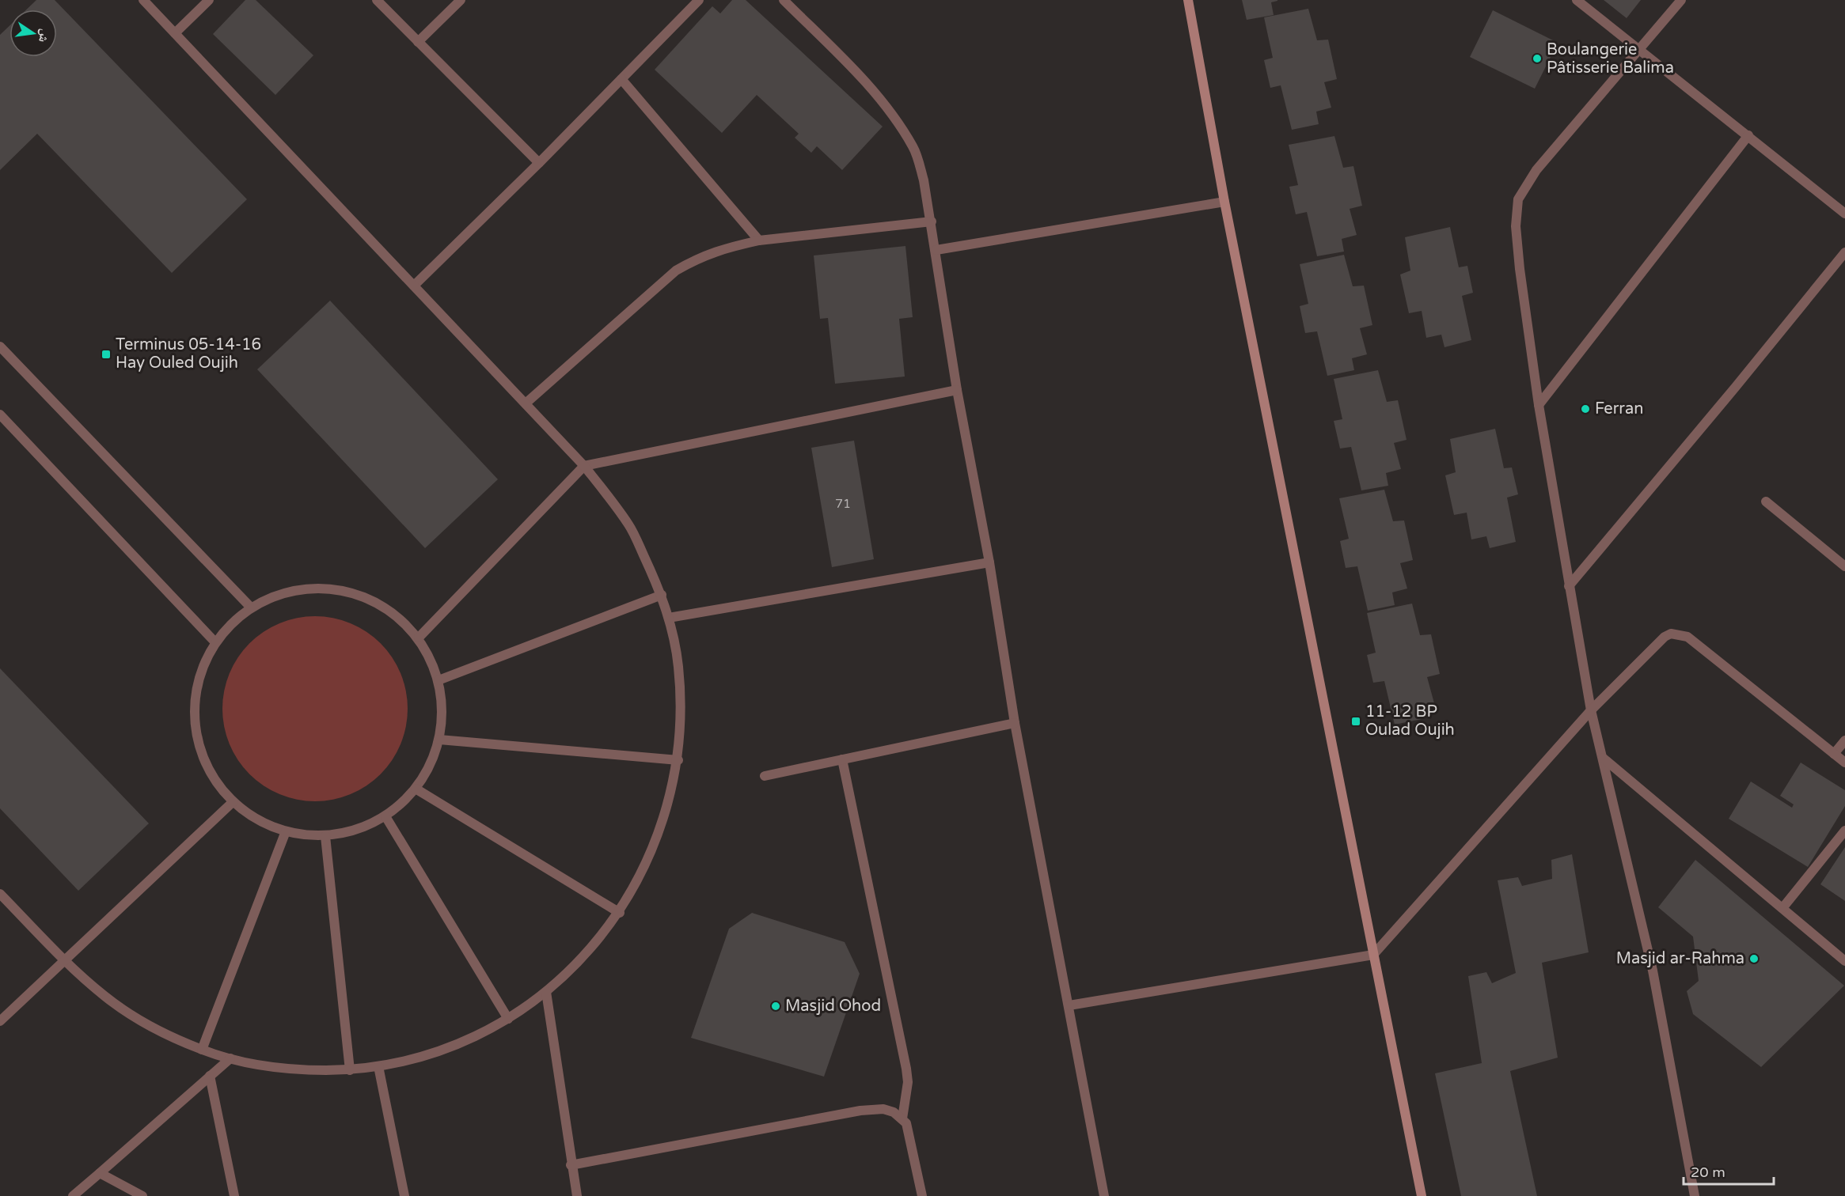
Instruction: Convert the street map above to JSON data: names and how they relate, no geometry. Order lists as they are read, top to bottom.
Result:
{
  "places": {
    "other": [
      "Boulangerie Pâtisserie Balima",
      "Ferran",
      "Masjid ar-Rahma",
      "Masjid Ohod"
    ],
    "transit": ["Terminus 05-14-16 Hay Ouled Oujih", "11-12 BP Oulad Oujih"]
  },
  "house_numbers": ["71"],
  "scale_bar": "20 m",
  "north": "right"
}
